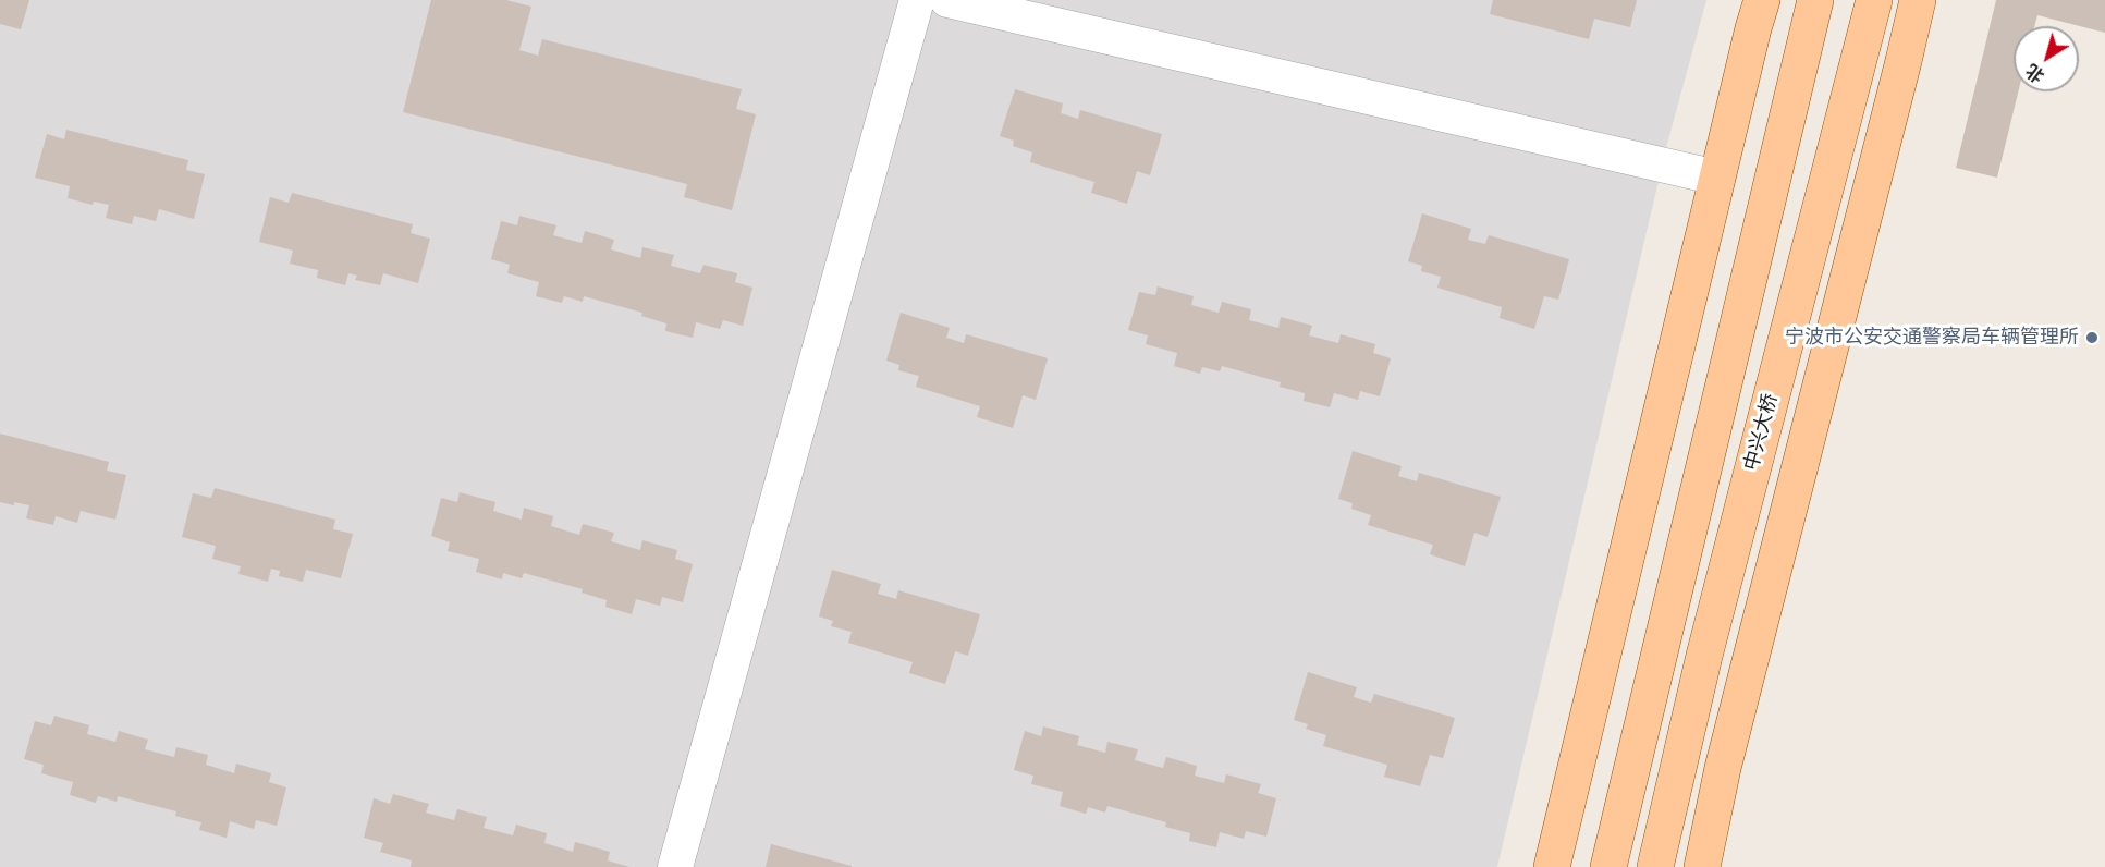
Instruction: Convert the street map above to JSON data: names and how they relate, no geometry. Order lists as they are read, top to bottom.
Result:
{
  "streets": {
    "main road": ["中兴大桥"]
  },
  "places": ["宁波市公安交通警察局车辆管理所"],
  "north": "bottom left"
}
